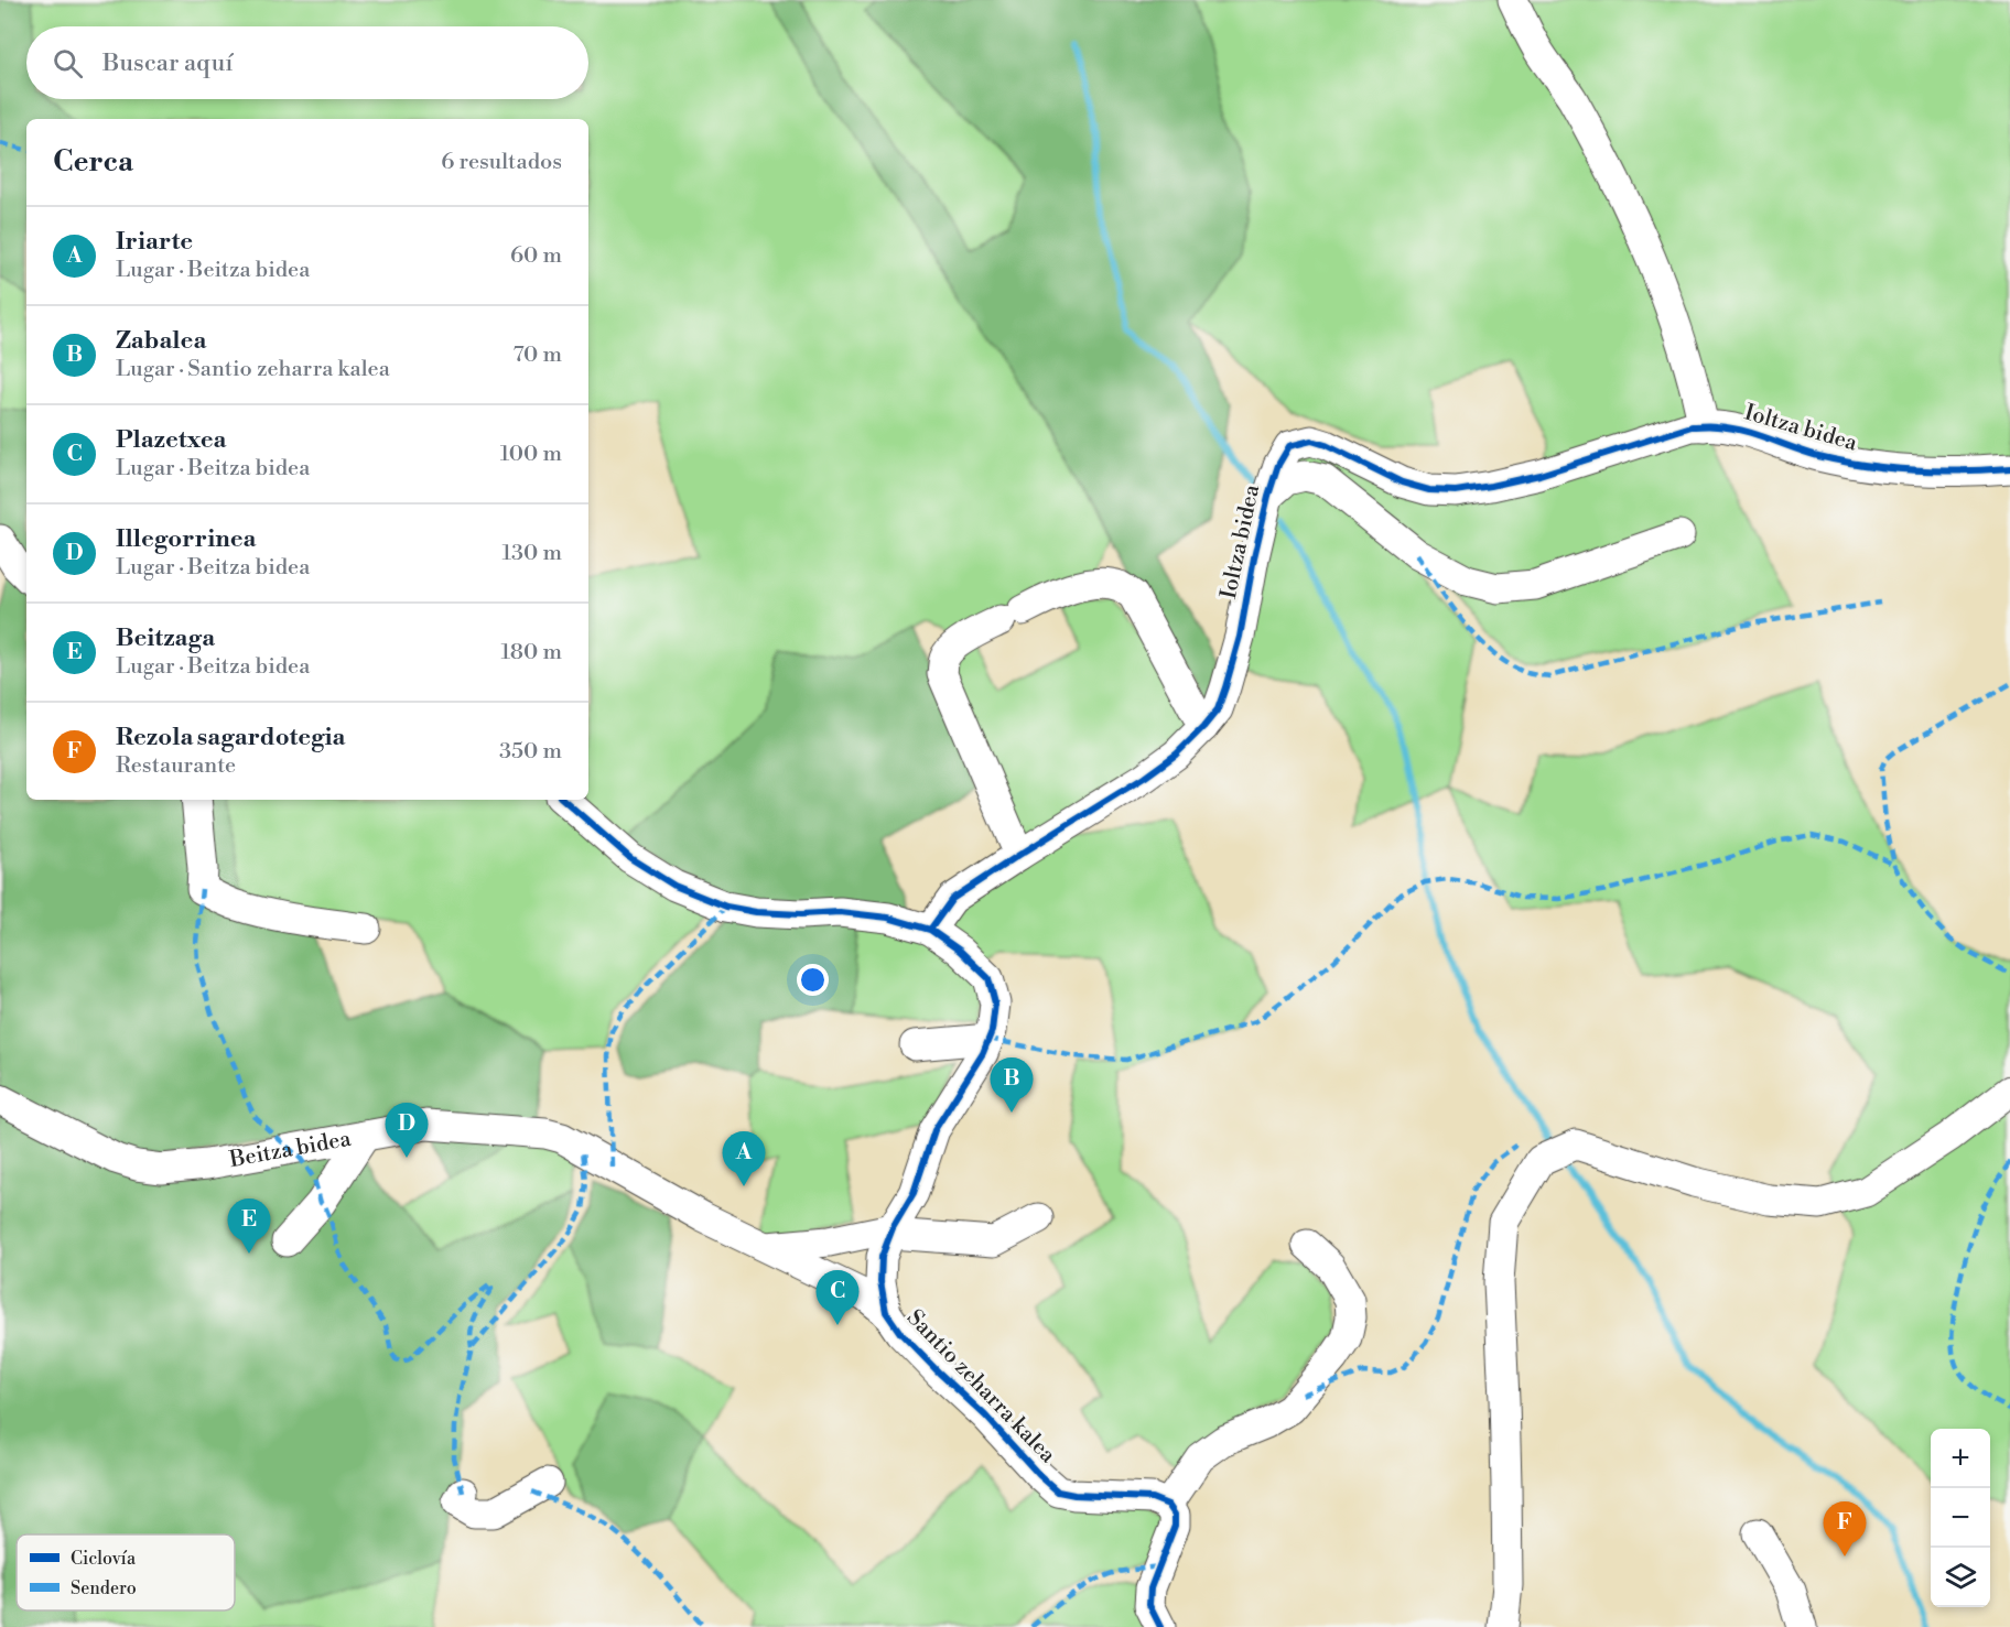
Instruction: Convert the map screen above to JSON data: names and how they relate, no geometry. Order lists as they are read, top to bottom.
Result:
{
  "streets": {
    "street": ["Ioltza bidea", "Beitza bidea", "Santio zeharra kalea"]
  },
  "crossings": [
    ["Ioltza bidea", "Santio zeharra kalea"],
    ["Beitza bidea", "Santio zeharra kalea"]
  ],
  "legend": ["Ciclovía", "Sendero"],
  "page": {
    "search": "Buscar aquí",
    "heading": ["Cerca", "6 resultados"],
    "list": [
      {
        "mark": "A",
        "name": "Iriarte",
        "note": "Lugar · Beitza bidea",
        "value": "60 m"
      },
      {
        "mark": "B",
        "name": "Zabalea",
        "note": "Lugar · Santio zeharra kalea",
        "value": "70 m"
      },
      {
        "mark": "C",
        "name": "Plazetxea",
        "note": "Lugar · Beitza bidea",
        "value": "100 m"
      },
      {
        "mark": "D",
        "name": "Illegorrinea",
        "note": "Lugar · Beitza bidea",
        "value": "130 m"
      },
      {
        "mark": "E",
        "name": "Beitzaga",
        "note": "Lugar · Beitza bidea",
        "value": "180 m"
      },
      {
        "mark": "F",
        "name": "Rezola sagardotegia",
        "note": "Restaurante",
        "value": "350 m"
      }
    ],
    "pins": [
      "B",
      "D",
      "A",
      "E",
      "C",
      "F"
    ],
    "map_buttons": ["+", "−"]
  }
}
